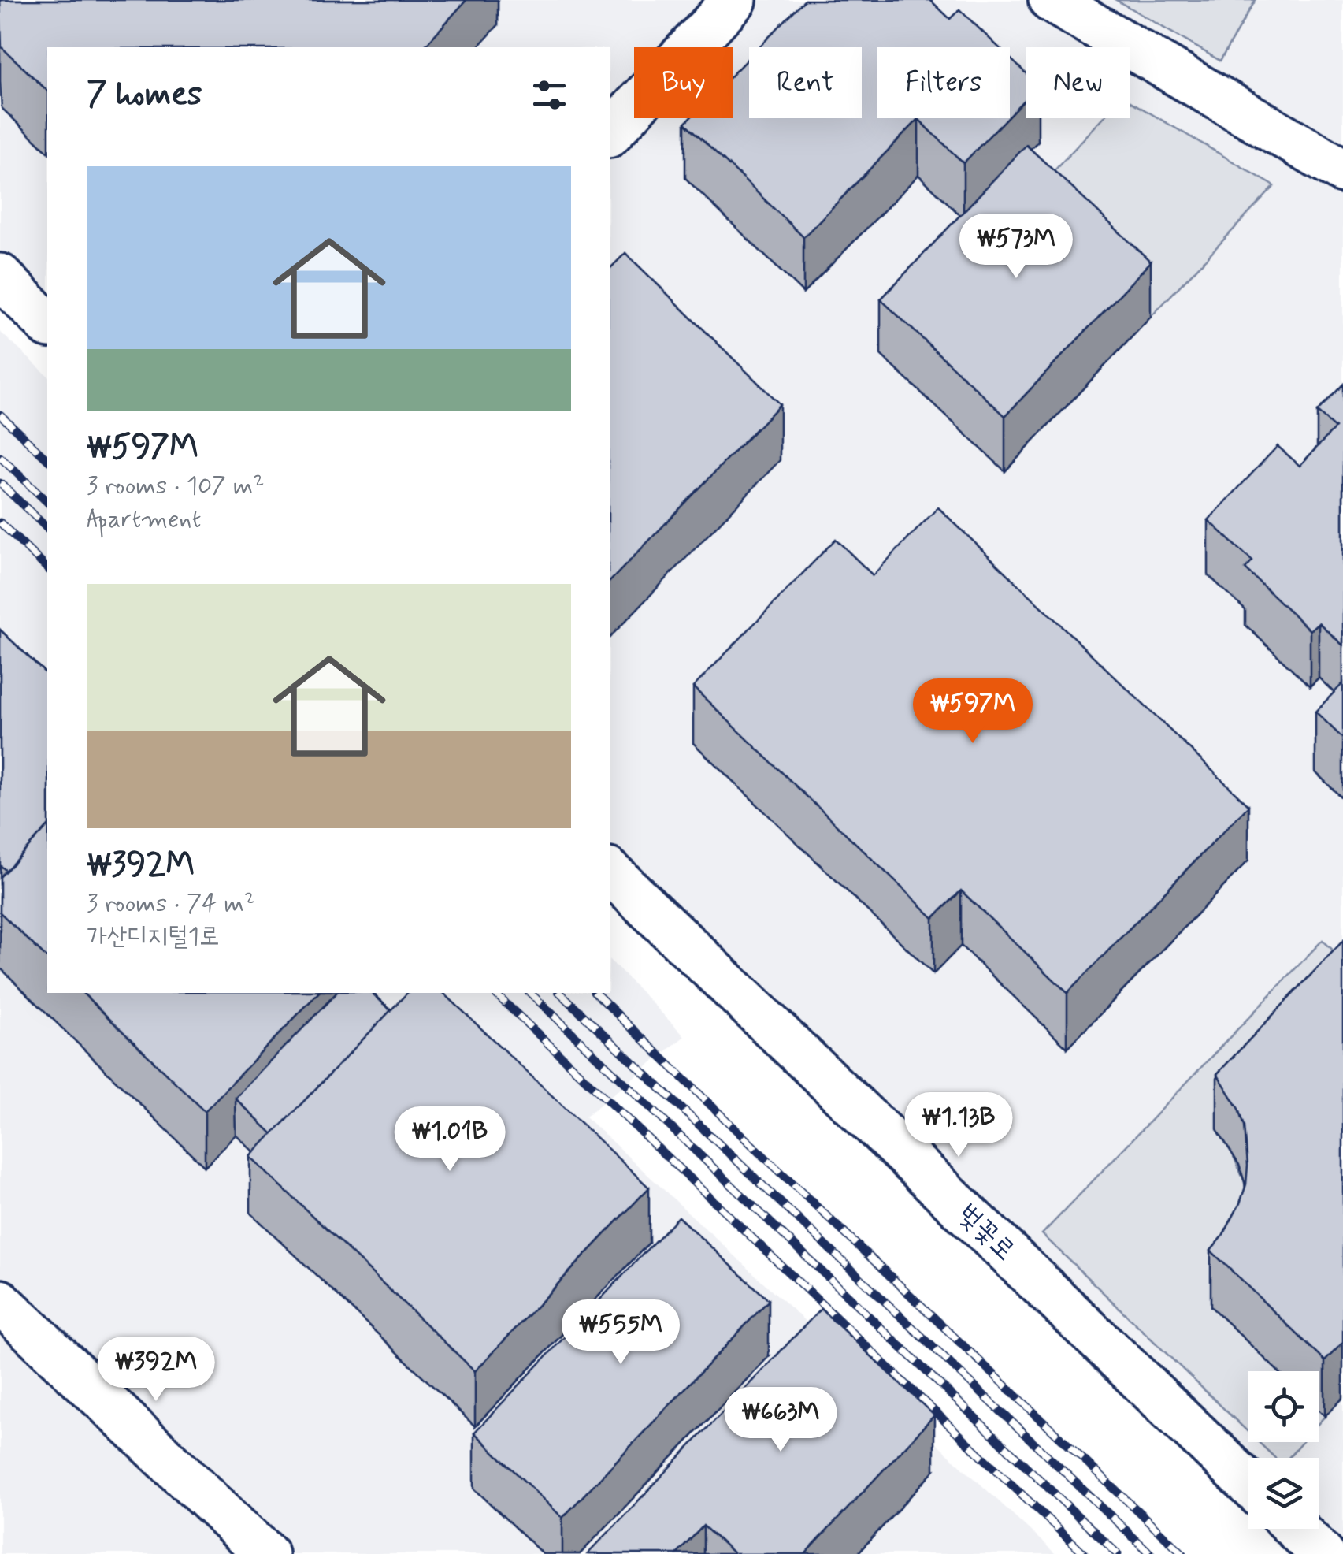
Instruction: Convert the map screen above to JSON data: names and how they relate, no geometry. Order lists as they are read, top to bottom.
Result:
{
  "streets": {
    "street": ["벚꽃로"]
  },
  "page": {
    "chip": [
      "Buy",
      "Rent",
      "Filters",
      "New"
    ],
    "heading": "7 homes",
    "list": [
      {
        "name": "₩597M",
        "note": "3 rooms · 107 m² · Apartment"
      },
      {
        "name": "₩392M",
        "note": "3 rooms · 74 m² · 가산디지털1로"
      }
    ],
    "price": [
      "₩573M",
      "₩597M",
      "₩1.13B",
      "₩1.01B",
      "₩555M",
      "₩392M",
      "₩663M"
    ]
  }
}
